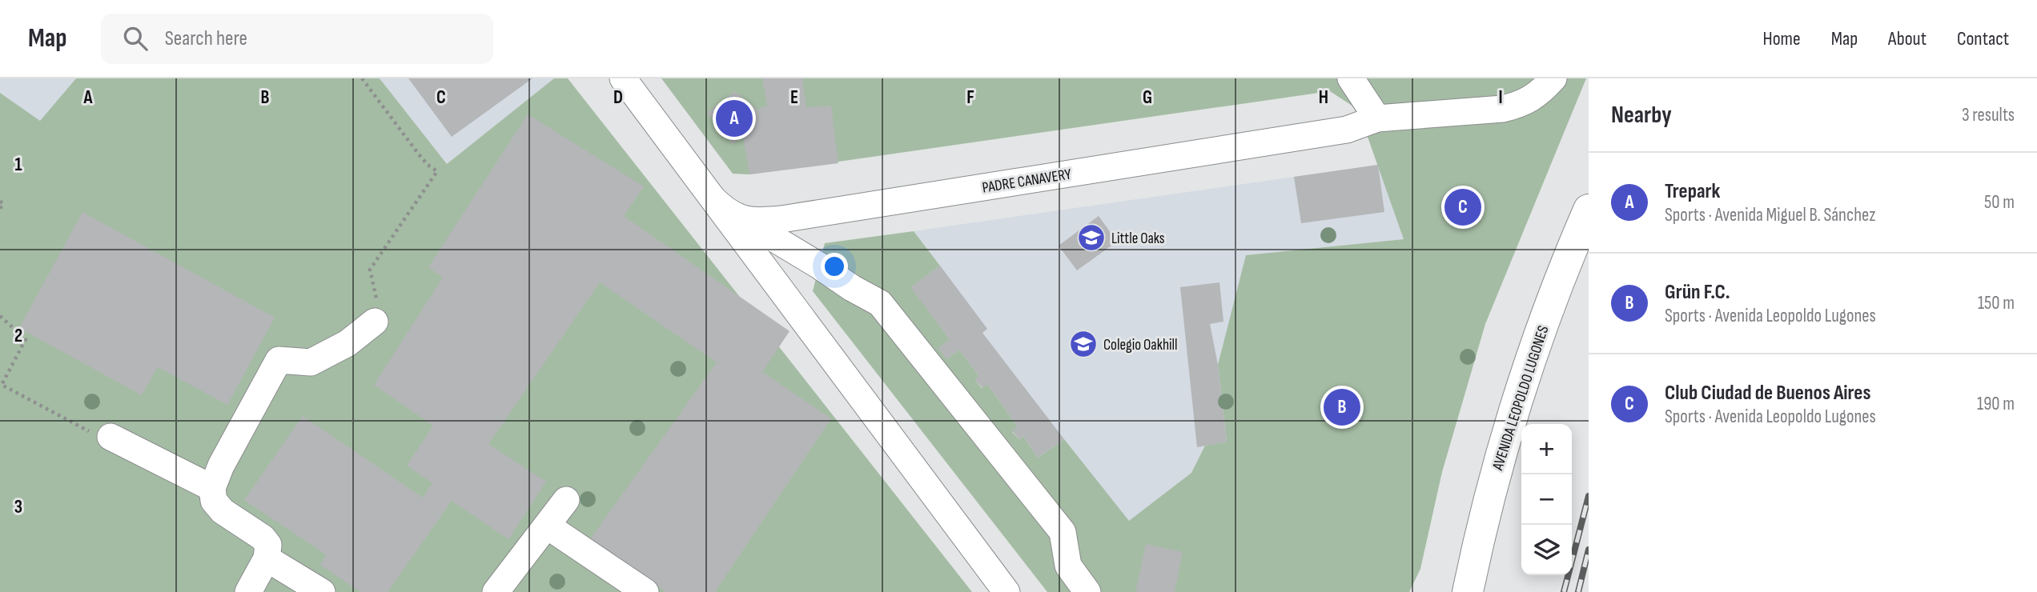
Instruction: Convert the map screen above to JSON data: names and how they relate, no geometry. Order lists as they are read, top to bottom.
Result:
{
  "streets": {
    "highway": ["AVENIDA LEOPOLDO LUGONES"],
    "street": ["PADRE CANAVERY"]
  },
  "places": {
    "school or university": ["Little Oaks", "Colegio Oakhill"]
  },
  "page": {
    "header": "Map",
    "search": "Search here",
    "nav": [
      "Home",
      "Map",
      "About",
      "Contact"
    ],
    "heading": ["Nearby", "3 results"],
    "pins": ["A", "C", "B"],
    "list": [
      {
        "mark": "A",
        "name": "Trepark",
        "note": "Sports · Avenida Miguel B. Sánchez",
        "value": "50 m"
      },
      {
        "mark": "B",
        "name": "Grün F.C.",
        "note": "Sports · Avenida Leopoldo Lugones",
        "value": "150 m"
      },
      {
        "mark": "C",
        "name": "Club Ciudad de Buenos Aires",
        "note": "Sports · Avenida Leopoldo Lugones",
        "value": "190 m"
      }
    ],
    "map_buttons": ["+", "−"]
  },
  "grid": {
    "columns": [
      "A",
      "B",
      "C",
      "D",
      "E",
      "F",
      "G",
      "H",
      "I"
    ],
    "rows": ["1", "2", "3"]
  }
}
